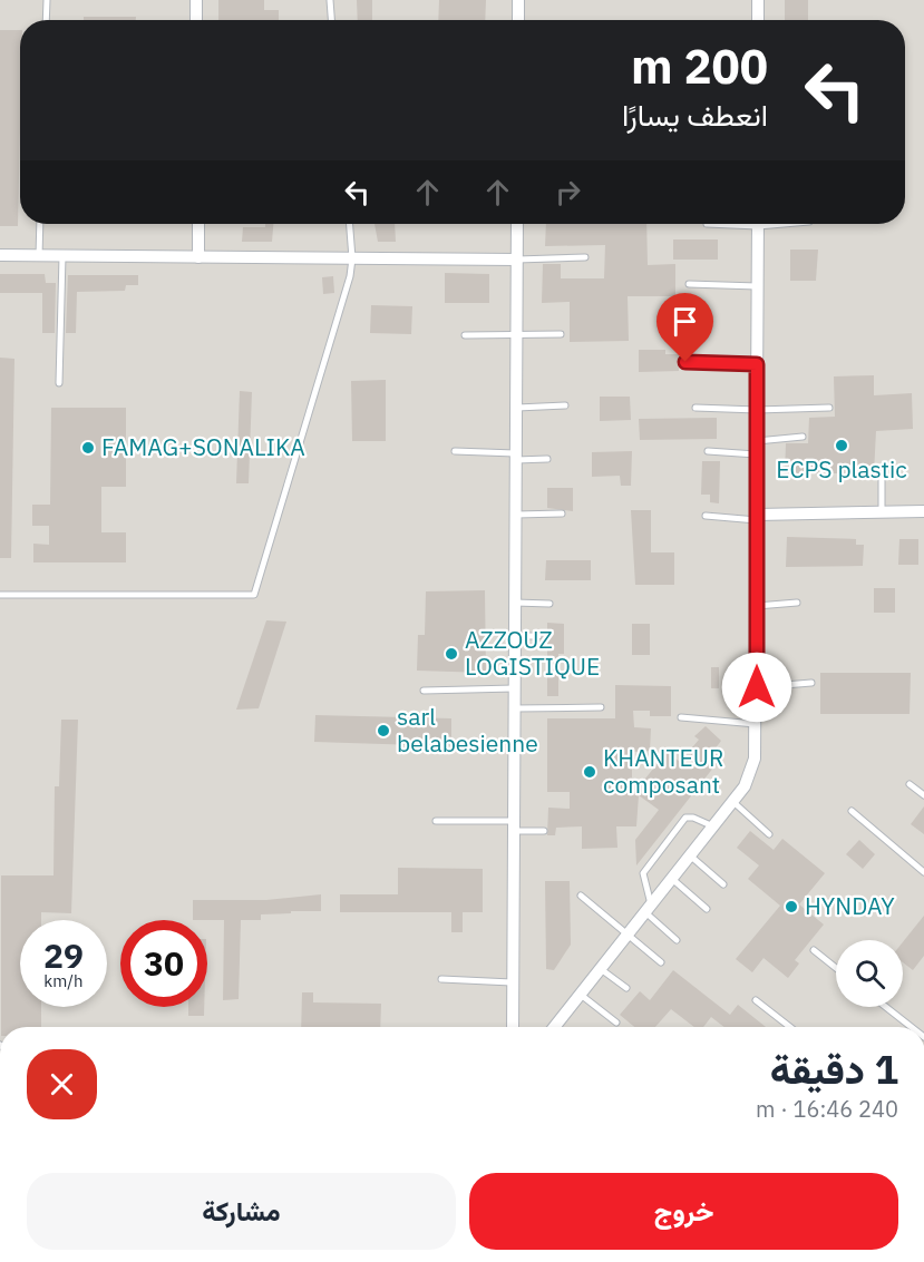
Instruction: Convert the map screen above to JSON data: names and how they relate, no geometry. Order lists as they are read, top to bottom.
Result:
{
  "places": [
    "ECPS plastic",
    "FAMAG+SONALIKA",
    "AZZOUZ LOGISTIQUE",
    "sarl belabesienne",
    "KHANTEUR composant",
    "HYNDAY"
  ],
  "page": {
    "turn": ["200 m", "انعطف يسارًا"],
    "speed": "29 km/h",
    "limit": "30",
    "heading": ["1 دقيقة", "240 m · 16:46"],
    "buttons": ["خروج", "مشاركة"]
  }
}
